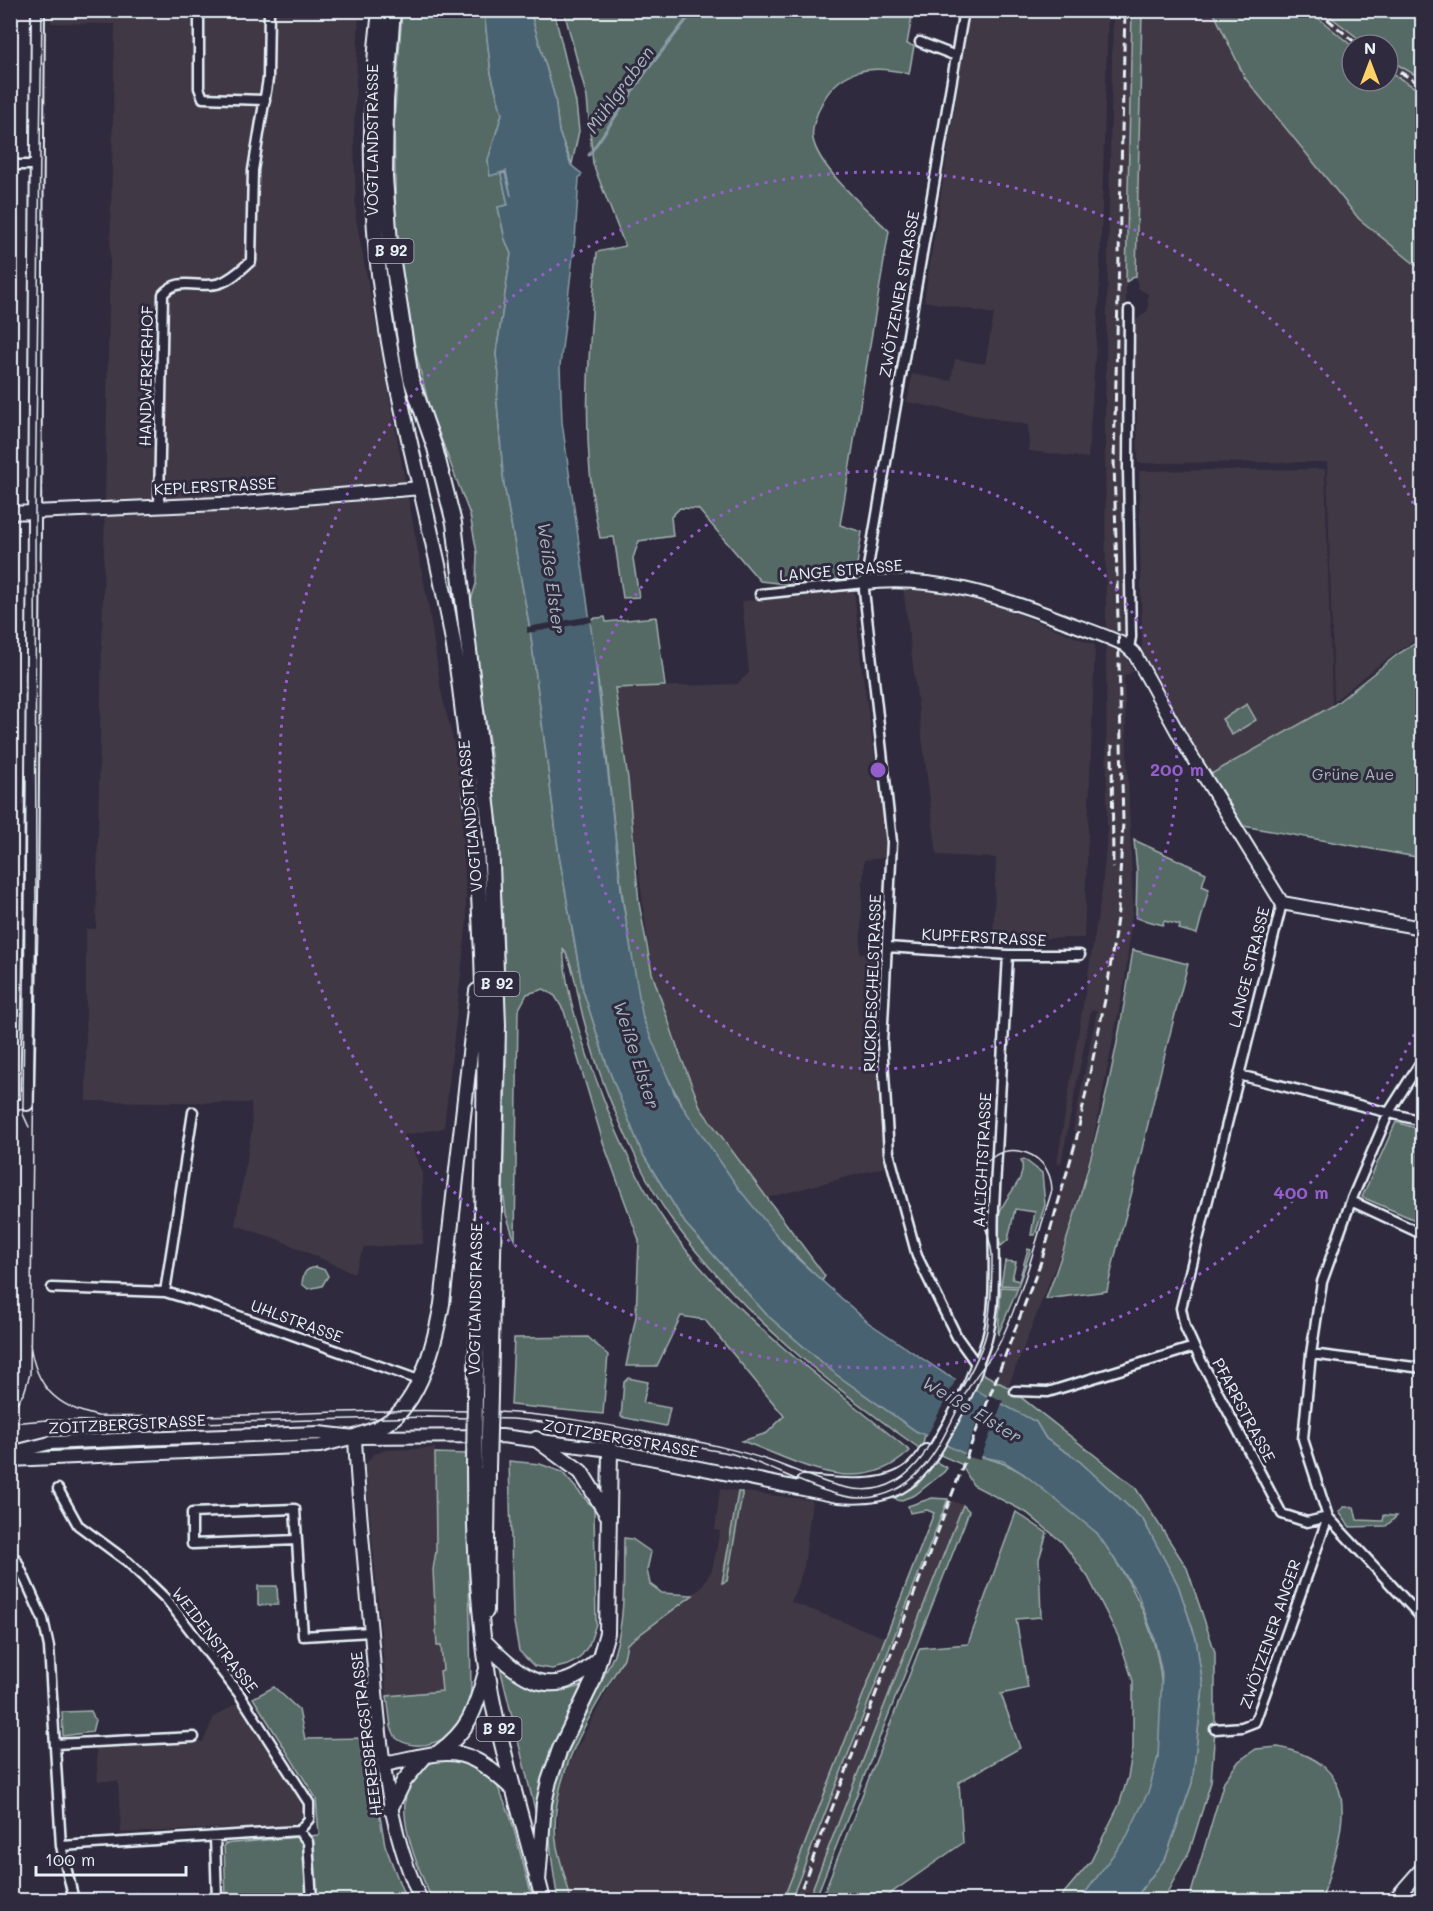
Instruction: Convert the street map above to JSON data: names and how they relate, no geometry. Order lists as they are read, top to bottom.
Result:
{
  "streets": {
    "main road": ["VOGTLANDSTRASSE", "B 92"],
    "street": [
      "ZWÖTZENER STRASSE",
      "HANDWERKERHOF",
      "KEPLERSTRASSE",
      "LANGE STRASSE",
      "KUPFERSTRASSE",
      "RUCKDESCHELSTRASSE",
      "AALICHTSTRASSE",
      "UHLSTRASSE",
      "PFARRSTRASSE",
      "ZOITZBERGSTRASSE",
      "ZWÖTZENER ANGER",
      "WEIDENSTRASSE",
      "HEERESBERGSTRASSE"
    ]
  },
  "crossings": [
    ["VOGTLANDSTRASSE", "KEPLERSTRASSE"],
    ["ZWÖTZENER STRASSE", "LANGE STRASSE"],
    ["ZWÖTZENER STRASSE", "RUCKDESCHELSTRASSE"],
    ["HANDWERKERHOF", "KEPLERSTRASSE"],
    ["LANGE STRASSE", "RUCKDESCHELSTRASSE"],
    ["LANGE STRASSE", "PFARRSTRASSE"],
    ["KUPFERSTRASSE", "RUCKDESCHELSTRASSE"],
    ["KUPFERSTRASSE", "AALICHTSTRASSE"],
    ["RUCKDESCHELSTRASSE", "AALICHTSTRASSE"],
    ["PFARRSTRASSE", "ZWÖTZENER ANGER"],
    ["ZOITZBERGSTRASSE", "HEERESBERGSTRASSE"]
  ],
  "water": ["Mühlgraben", "Weiße Elster"],
  "parks": ["Grüne Aue"],
  "scale_bar": "100 m",
  "north": "top",
  "rings": ["200 m", "400 m"]
}
